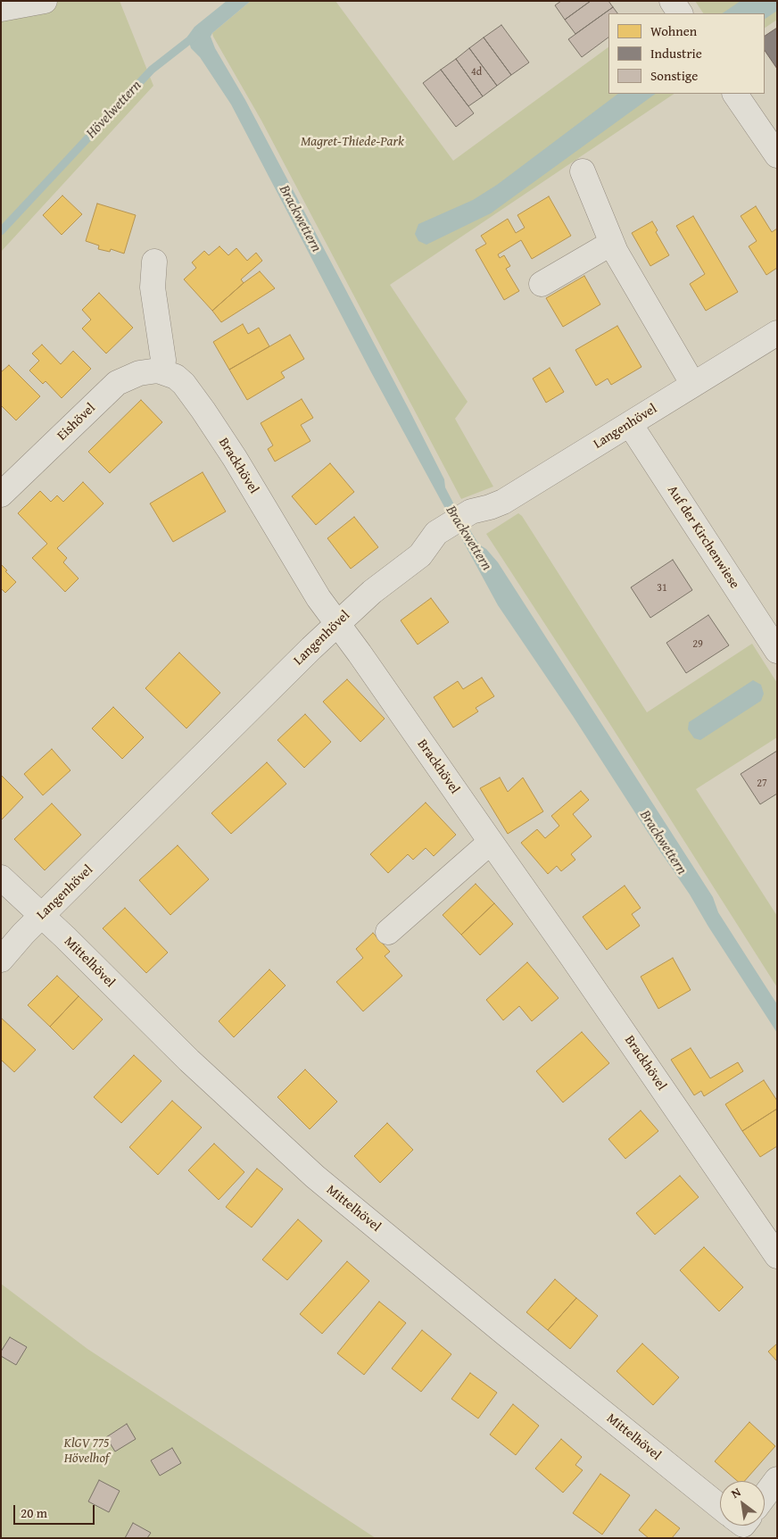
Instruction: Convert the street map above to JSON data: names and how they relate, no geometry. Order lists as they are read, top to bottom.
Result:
{
  "streets": {
    "street": [
      "Eishövel",
      "Langenhövel",
      "Brackhövel",
      "Auf der Kirchenwiese",
      "Mittelhövel"
    ]
  },
  "crossings": [
    ["Eishövel", "Brackhövel"],
    ["Langenhövel", "Brackhövel"],
    ["Langenhövel", "Auf der Kirchenwiese"],
    ["Langenhövel", "Mittelhövel"]
  ],
  "water": ["Hövelwettern", "Brackwettern"],
  "parks": ["Magret-Thiede-Park", "KlGV 775 Hövelhof"],
  "house_numbers": [
    "4d",
    "31",
    "29",
    "27"
  ],
  "legend": ["Wohnen", "Industrie", "Sonstige"],
  "scale_bar": "20 m",
  "north": "top left"
}
